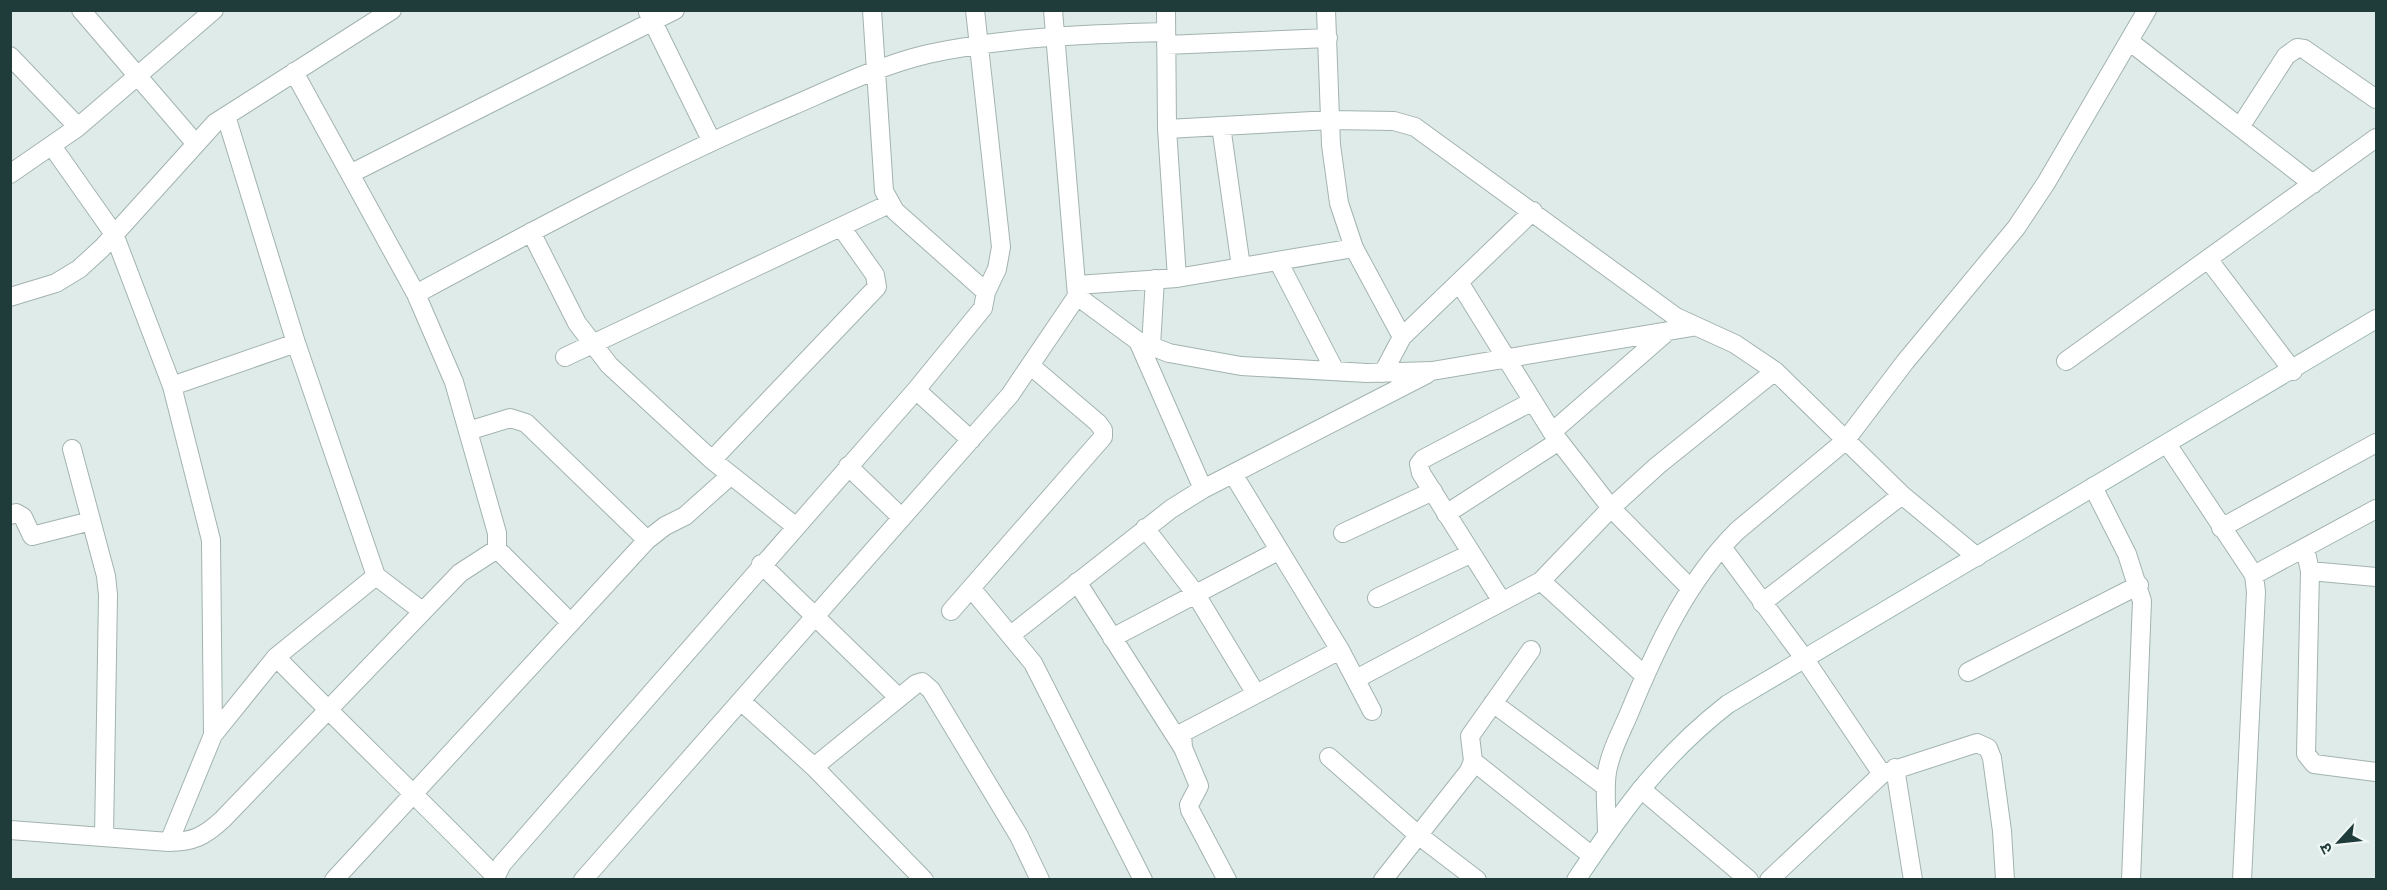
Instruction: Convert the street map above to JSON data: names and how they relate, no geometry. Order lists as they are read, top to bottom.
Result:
{
  "north": "bottom left"
}
